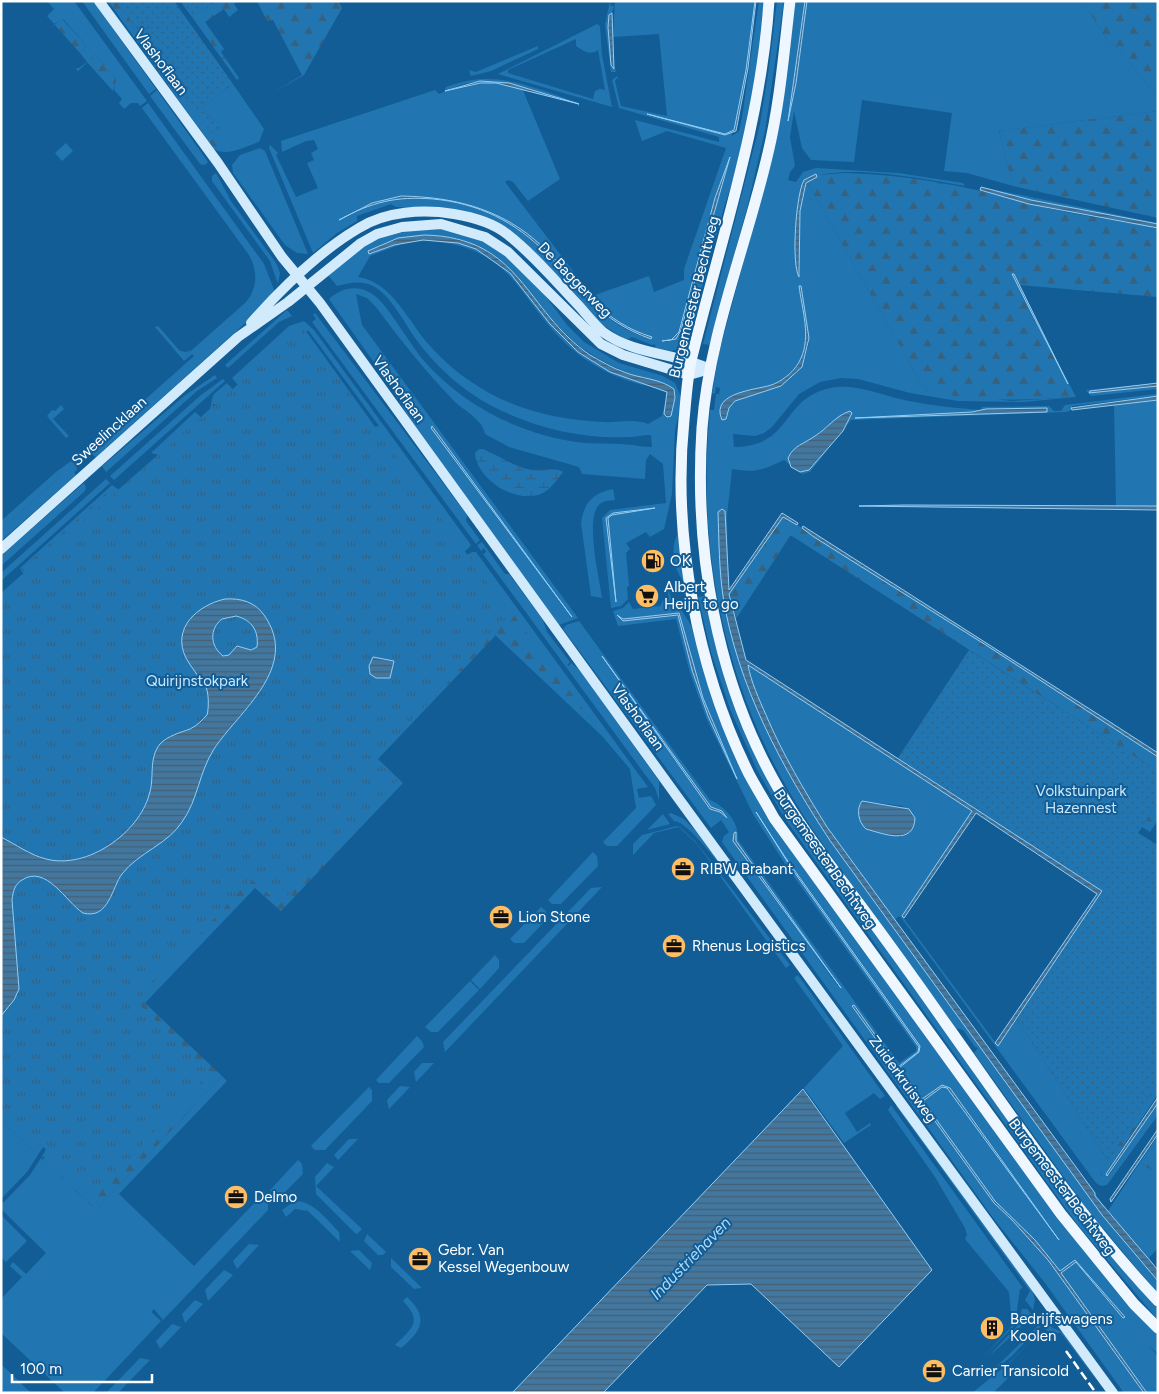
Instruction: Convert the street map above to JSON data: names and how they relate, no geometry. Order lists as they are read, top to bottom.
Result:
{
  "streets": {
    "main road": ["Burgemeester Bechtweg"],
    "street": [
      "Vlashoflaan",
      "De Baggerweg",
      "Sweelincklaan",
      "Zuiderkruisweg"
    ]
  },
  "crossings": [
    ["Vlashoflaan", "De Baggerweg"],
    ["Vlashoflaan", "Sweelincklaan"],
    ["Vlashoflaan", "Zuiderkruisweg"],
    ["De Baggerweg", "Burgemeester Bechtweg"],
    ["De Baggerweg", "Sweelincklaan"]
  ],
  "water": ["Industriehaven"],
  "parks": ["Quirijnstokpark", "Volkstuinpark Hazennest"],
  "places": {
    "fuel station": ["OK"],
    "supermarket": ["Albert Heijn to go"],
    "office": [
      "RIBW Brabant",
      "Lion Stone",
      "Rhenus Logistics",
      "Delmo",
      "Gebr. Van Kessel Wegenbouw",
      "Carrier Transicold"
    ],
    "building": ["Bedrijfswagens Koolen"]
  },
  "scale_bar": "100 m"
}
